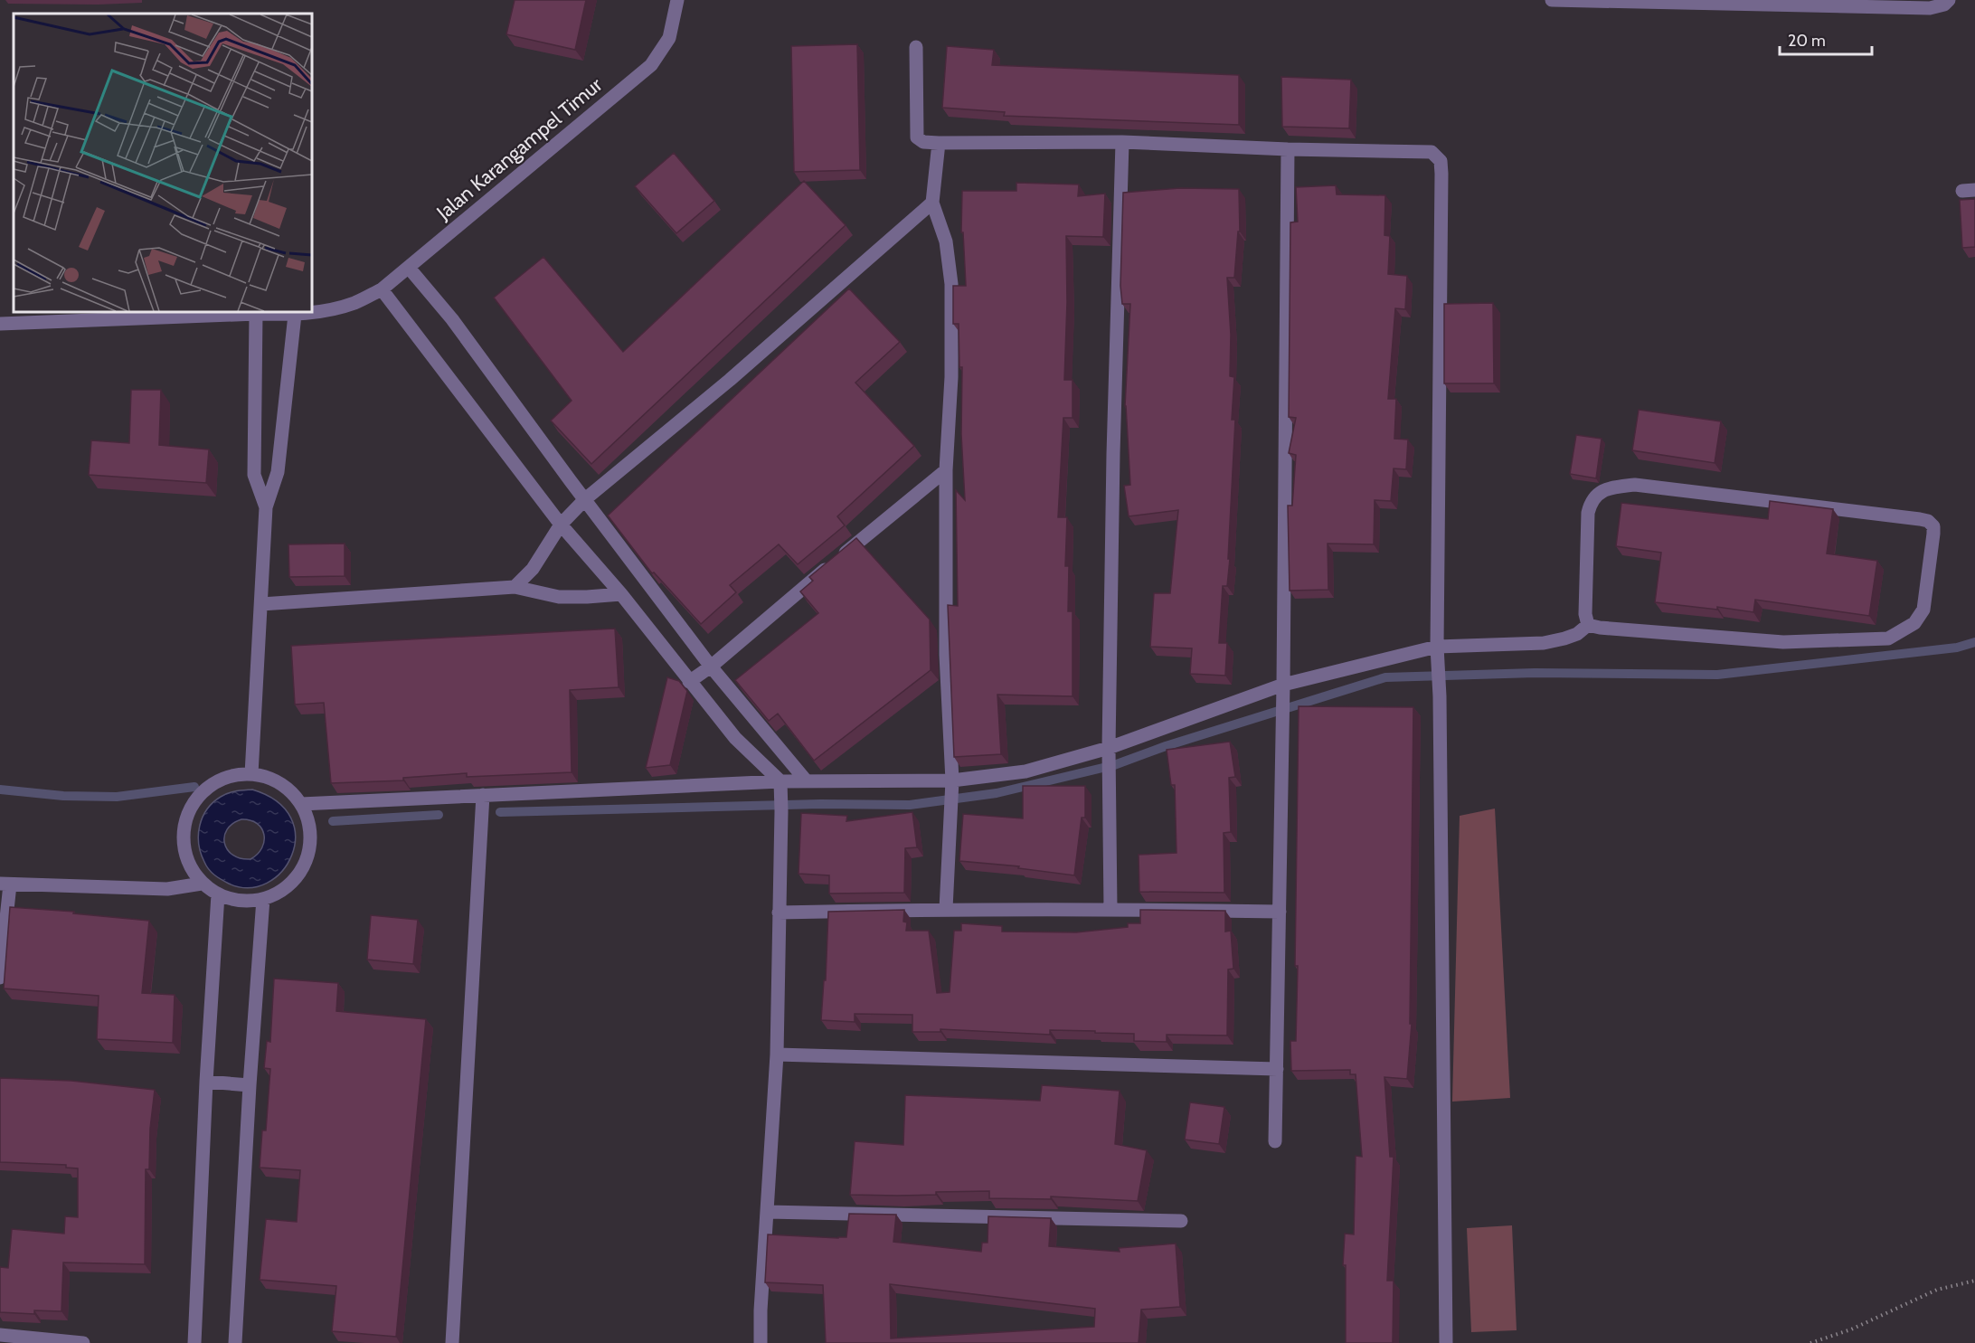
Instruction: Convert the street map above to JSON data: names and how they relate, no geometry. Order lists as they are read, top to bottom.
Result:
{
  "streets": {
    "street": ["Jalan Karangampel Timur"]
  },
  "scale_bar": "20 m"
}
